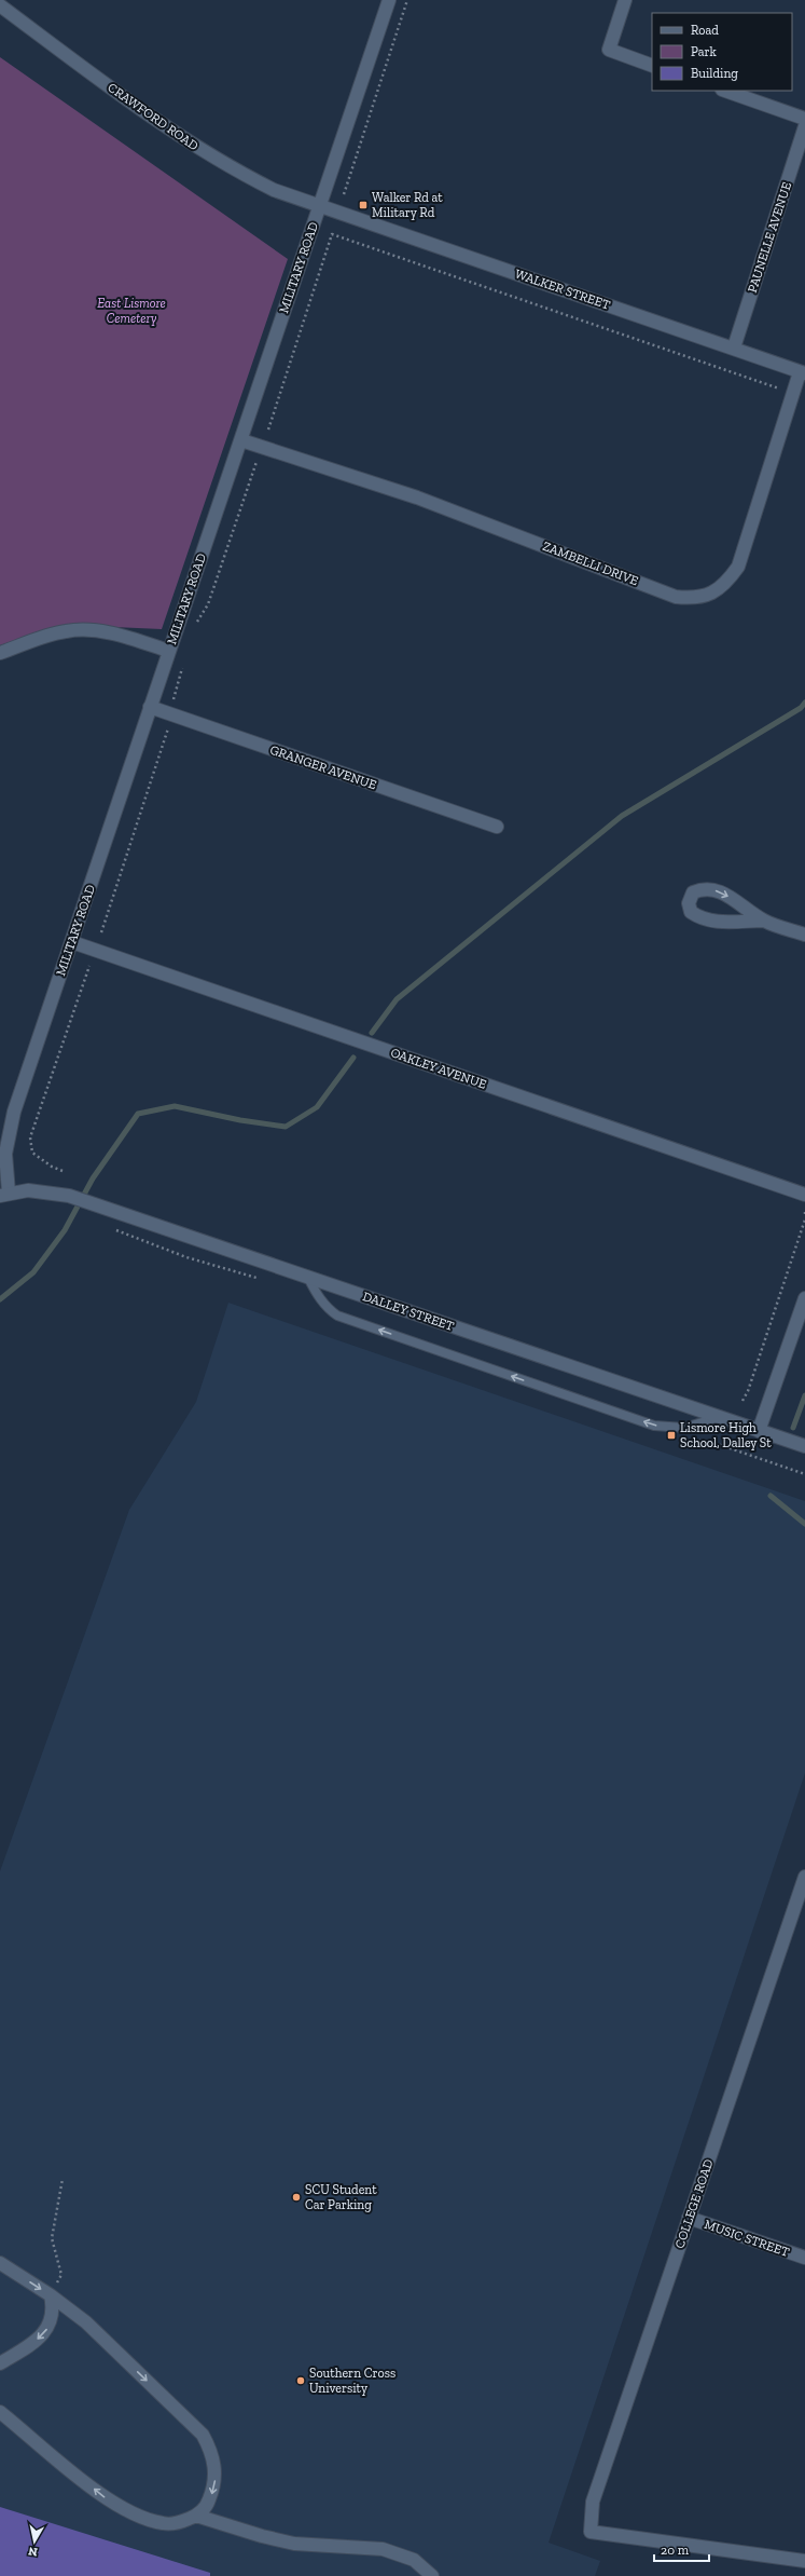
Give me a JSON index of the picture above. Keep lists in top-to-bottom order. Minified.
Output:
{"streets":{"street":["CRAWFORD ROAD","PAUNELLE AVENUE","MILITARY ROAD","WALKER STREET","ZAMBELLI DRIVE","GRANGER AVENUE","OAKLEY AVENUE","DALLEY STREET","COLLEGE ROAD","MUSIC STREET"]},"crossings":[["CRAWFORD ROAD","MILITARY ROAD"],["CRAWFORD ROAD","WALKER STREET"],["PAUNELLE AVENUE","WALKER STREET"],["MILITARY ROAD","WALKER STREET"],["MILITARY ROAD","ZAMBELLI DRIVE"],["MILITARY ROAD","GRANGER AVENUE"],["MILITARY ROAD","OAKLEY AVENUE"],["MILITARY ROAD","DALLEY STREET"],["WALKER STREET","ZAMBELLI DRIVE"],["COLLEGE ROAD","MUSIC STREET"]],"parks":["East Lismore Cemetery"],"places":{"transit":["Walker Rd at Military Rd","Lismore High School, Dalley St"],"other":["SCU Student Car Parking","Southern Cross University"]},"legend":["Road","Park","Building"],"scale_bar":"20 m","north":"bottom"}
